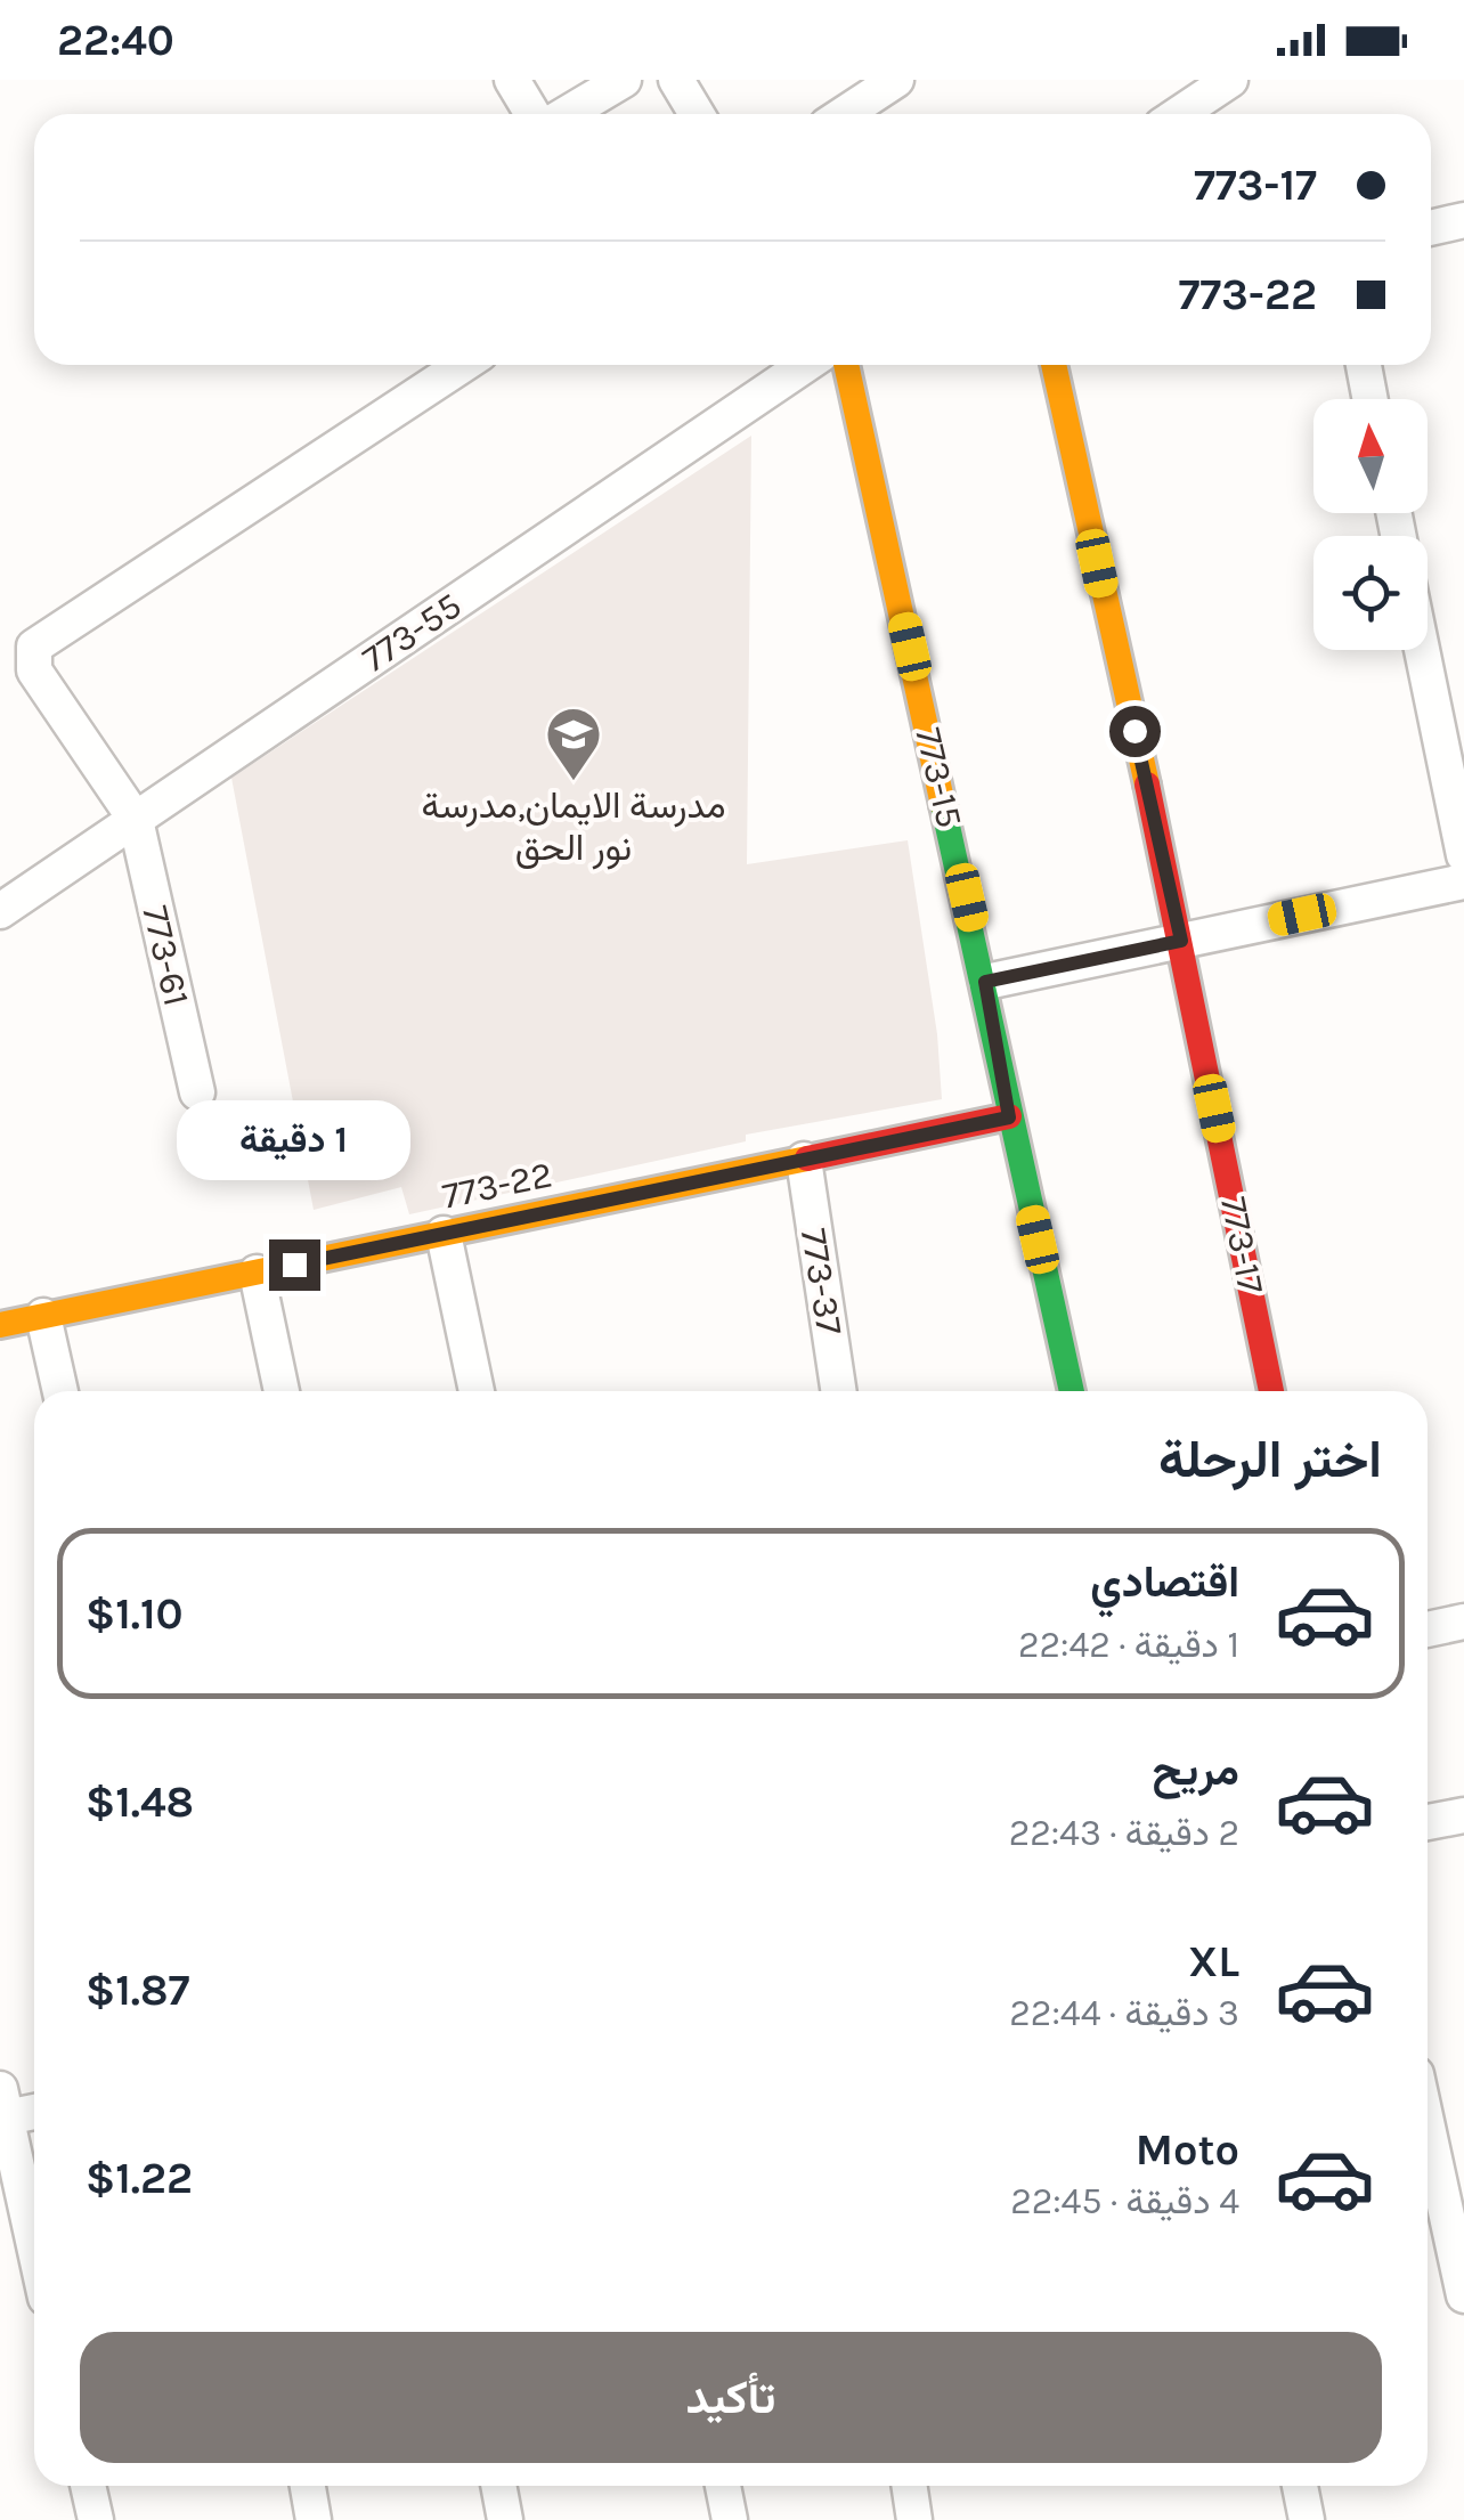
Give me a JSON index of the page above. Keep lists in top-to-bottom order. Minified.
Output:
{"streets":{"street":["773-55","773-15","773-61","773-22","773-17","773-37"]},"crossings":[["773-55","773-61"],["773-15","773-22"],["773-22","773-37"]],"places":{"school or university":["مدرسة الايمان,مدرسة نور الحق"]},"north":"top","page":{"status":"22:40","banner":["773-17","773-22"],"bubble":"1 دقيقة","heading":"اختر الرحلة","list":[{"name":"اقتصادي","note":"1 دقيقة · 22:42","value":"$1.10"},{"name":"مريح","note":"2 دقيقة · 22:43","value":"$1.48"},{"name":"XL","note":"3 دقيقة · 22:44","value":"$1.87"},{"name":"Moto","note":"4 دقيقة · 22:45","value":"$1.22"}],"buttons":"تأكيد"}}
